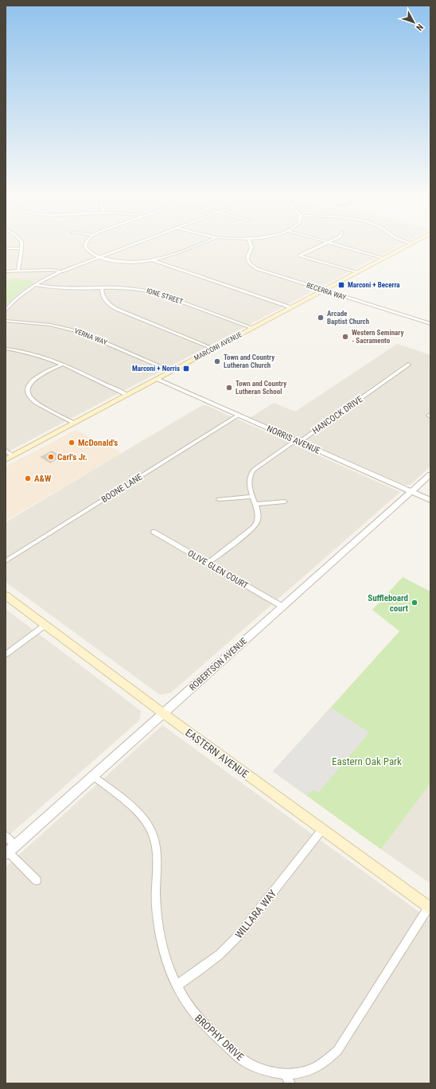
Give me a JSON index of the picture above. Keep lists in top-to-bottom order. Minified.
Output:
{"streets":{"main road":["MARCONI AVENUE","EASTERN AVENUE"],"street":["BECERRA WAY","IONE STREET","VERNA WAY","HANCOCK DRIVE","NORRIS AVENUE","BOONE LANE","OLIVE GLEN COURT","ROBERTSON AVENUE","WILLARA WAY","BROPHY DRIVE"]},"crossings":[["BECERRA WAY","MARCONI AVENUE"],["IONE STREET","MARCONI AVENUE"],["VERNA WAY","MARCONI AVENUE"],["MARCONI AVENUE","NORRIS AVENUE"],["HANCOCK DRIVE","NORRIS AVENUE"],["HANCOCK DRIVE","OLIVE GLEN COURT"],["NORRIS AVENUE","BOONE LANE"],["NORRIS AVENUE","ROBERTSON AVENUE"],["OLIVE GLEN COURT","ROBERTSON AVENUE"],["ROBERTSON AVENUE","EASTERN AVENUE"],["ROBERTSON AVENUE","BROPHY DRIVE"],["EASTERN AVENUE","WILLARA WAY"],["EASTERN AVENUE","BROPHY DRIVE"],["WILLARA WAY","BROPHY DRIVE"]],"parks":["Eastern Oak Park"],"places":{"transit":["Marconi + Becerra","Marconi + Norris"],"other":["Arcade Baptist Church","Western Seminary - Sacramento","Town and Country Lutheran Church","Town and Country Lutheran School","McDonald's","Carl's Jr.","A&W","Suffleboard court"]},"north":"bottom right"}
